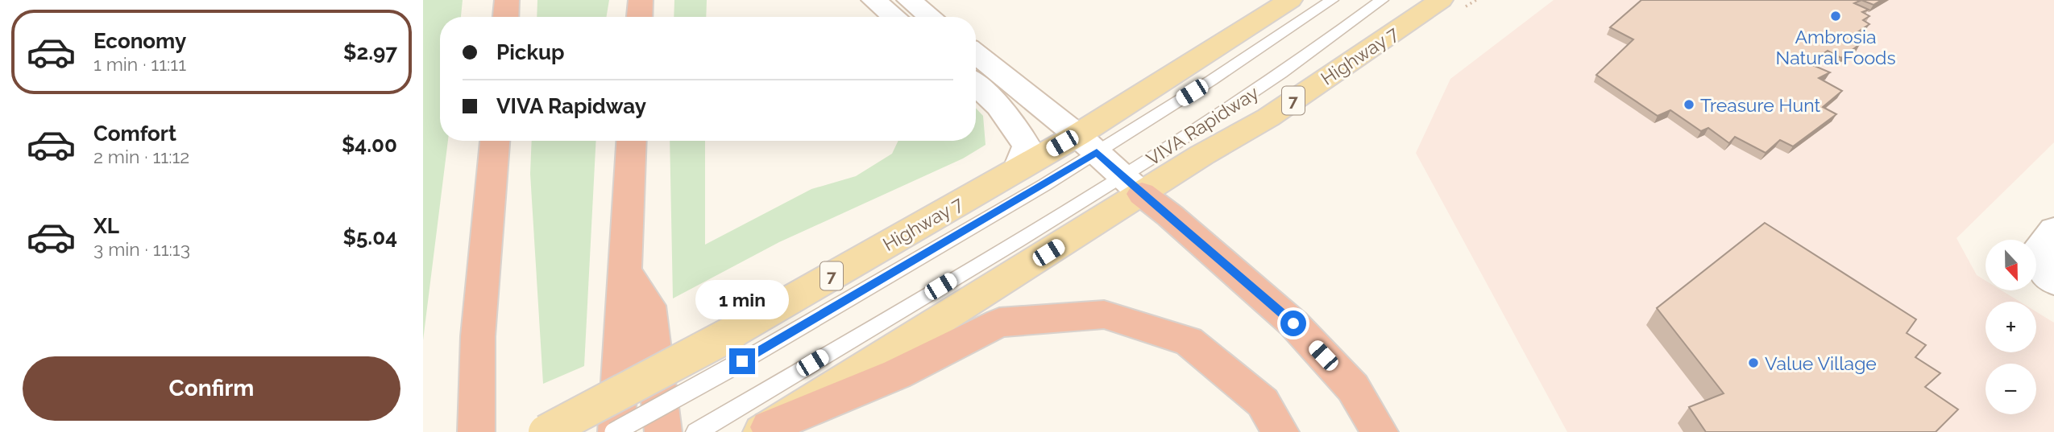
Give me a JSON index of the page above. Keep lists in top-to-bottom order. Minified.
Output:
{"streets":{"main road":["Highway 7","7"],"lane":["VIVA Rapidway"]},"crossings":[["Highway 7","VIVA Rapidway"]],"places":["Ambrosia Natural Foods","Treasure Hunt","Value Village"],"north":"bottom","page":{"list":[{"name":"Economy","note":"1 min · 11:11","value":"$2.97"},{"name":"Comfort","note":"2 min · 11:12","value":"$4.00"},{"name":"XL","note":"3 min · 11:13","value":"$5.04"}],"banner":["Pickup","VIVA Rapidway"],"map_buttons":["+","−"],"bubble":"1 min","buttons":"Confirm"}}
